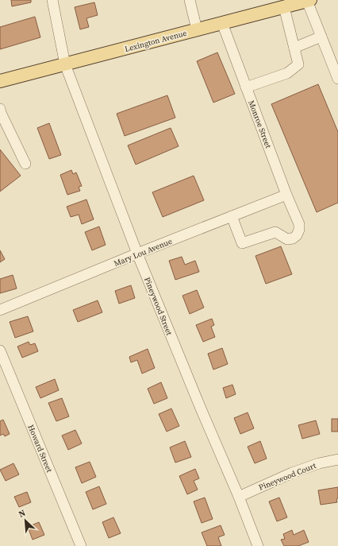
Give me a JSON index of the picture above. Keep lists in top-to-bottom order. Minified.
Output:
{"streets":{"main road":["Lexington Avenue"],"street":["Monroe Street","Mary Lou Avenue","Pineywood Street","Howard Street","Pineywood Court"]},"crossings":[["Lexington Avenue","Monroe Street"],["Lexington Avenue","Pineywood Street"],["Monroe Street","Mary Lou Avenue"],["Mary Lou Avenue","Pineywood Street"],["Pineywood Street","Pineywood Court"]],"north":"top left"}
